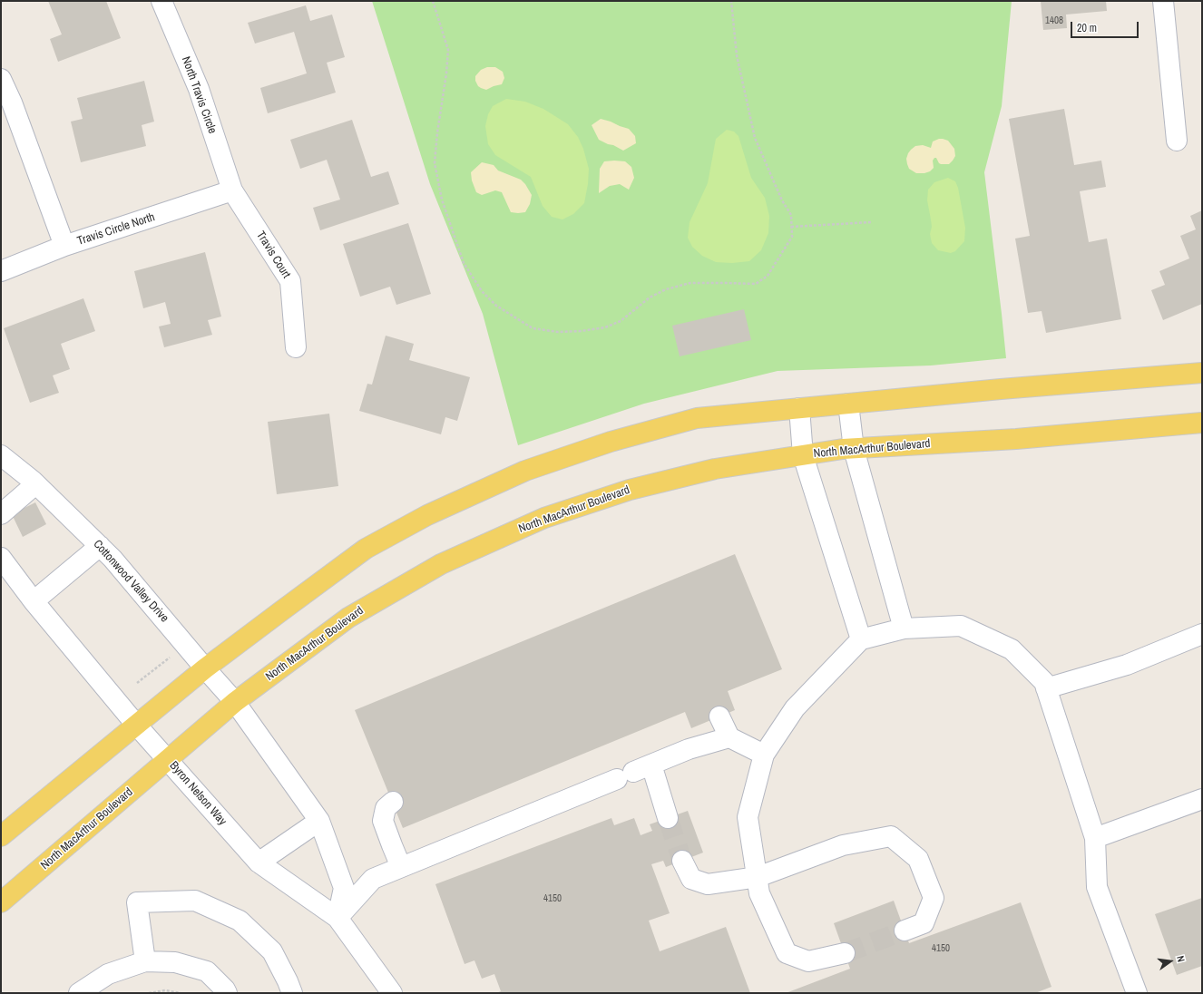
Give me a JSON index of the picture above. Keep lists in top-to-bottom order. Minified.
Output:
{"streets":{"main road":["North MacArthur Boulevard"],"street":["North Travis Circle","Travis Circle North","Travis Court","Cottonwood Valley Drive","Byron Nelson Way"]},"crossings":[["North Travis Circle","Travis Circle North"],["North Travis Circle","Travis Court"],["Travis Circle North","Travis Court"],["North MacArthur Boulevard","Cottonwood Valley Drive"],["North MacArthur Boulevard","Byron Nelson Way"]],"house_numbers":["1408","4150","4150"],"scale_bar":"20 m","north":"right"}
